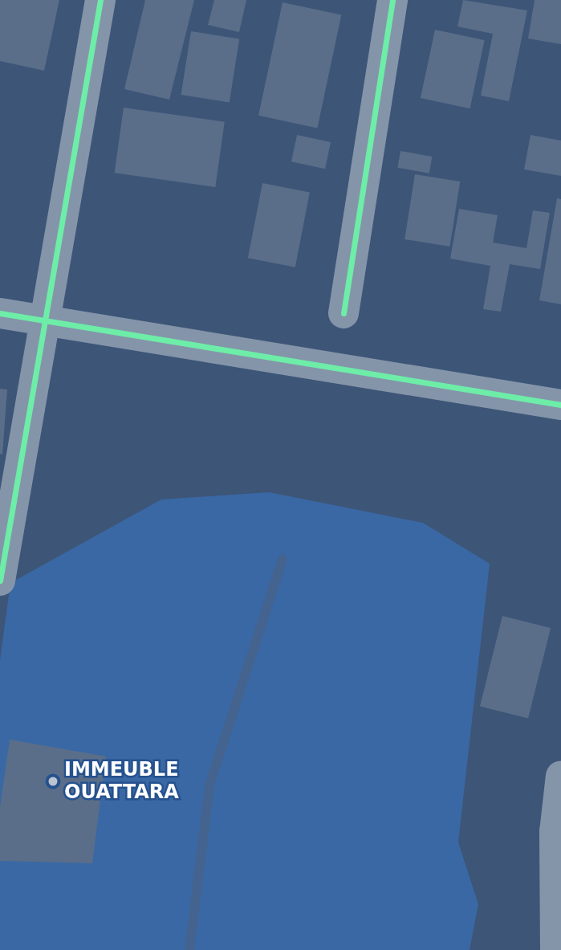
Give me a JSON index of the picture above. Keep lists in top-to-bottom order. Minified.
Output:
{"places":["IMMEUBLE OUATTARA"]}
